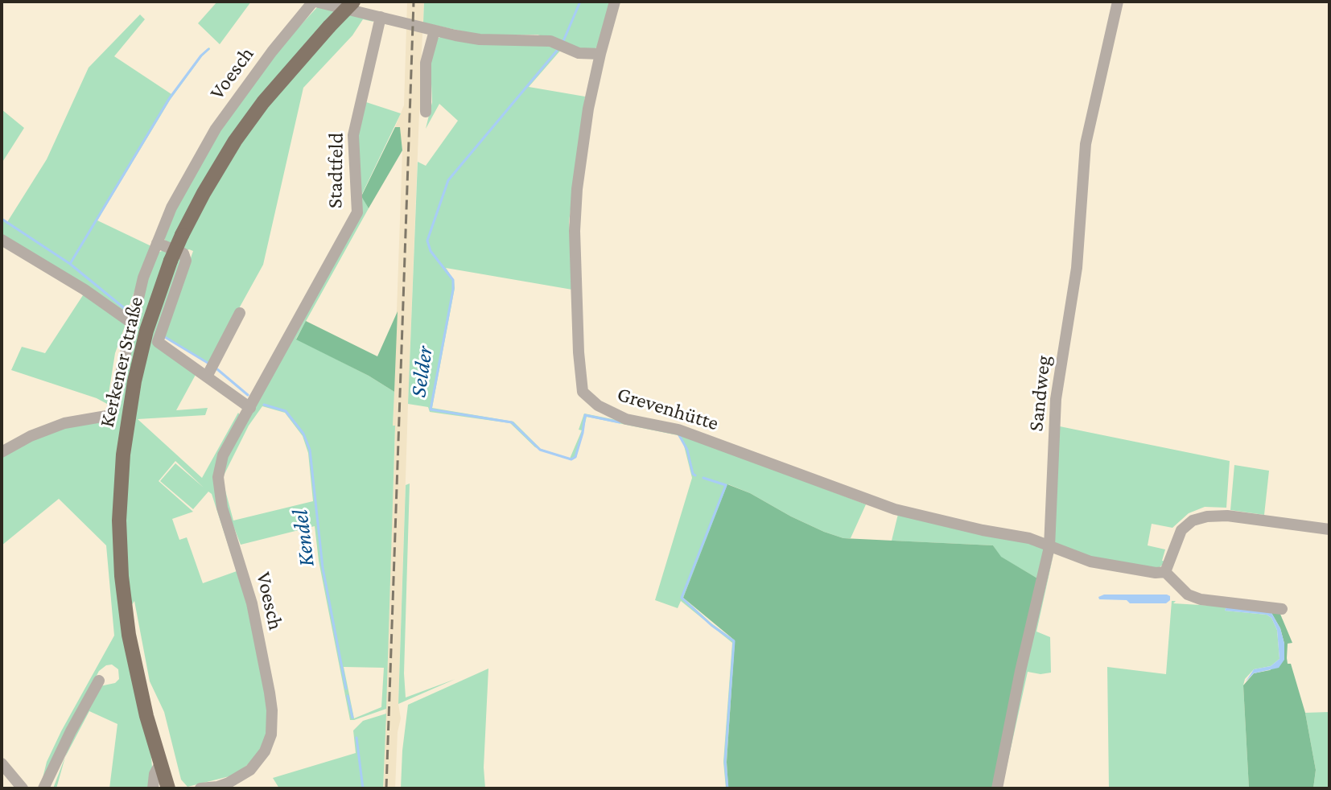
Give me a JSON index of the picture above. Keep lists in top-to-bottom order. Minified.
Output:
{"streets":{"main road":["Kerkener Straße"],"street":["Voesch","Stadtfeld","Sandweg","Grevenhütte"]},"crossings":[["Voesch","Stadtfeld"],["Sandweg","Grevenhütte"]],"water":["Selder","Kendel"]}
